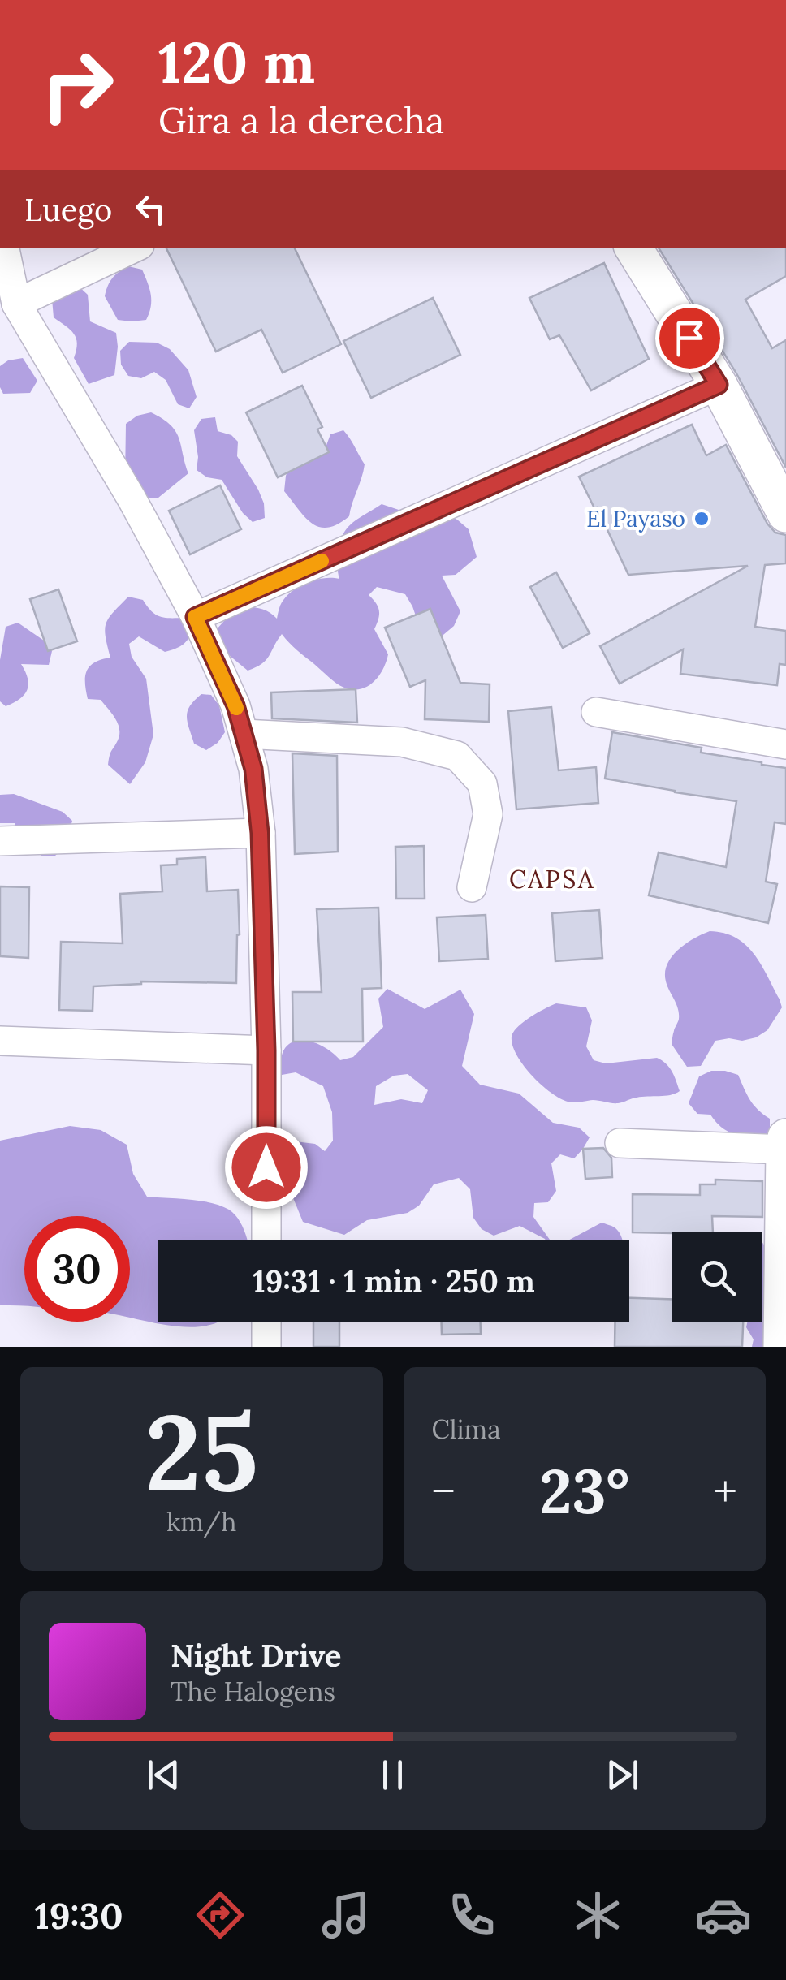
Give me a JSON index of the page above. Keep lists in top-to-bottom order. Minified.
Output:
{"districts":["CAPSA"],"places":["El Payaso"],"page":{"turn":["120 m","Gira a la derecha"],"then":"Luego","limit":"30","trip":"19:31 · 1 min · 250 m","tile":[["25","km/h"],"Clima"],"heat":["−","23°","+"],"song":["Night Drive","The Halogens"],"tabs":"19:30"}}
